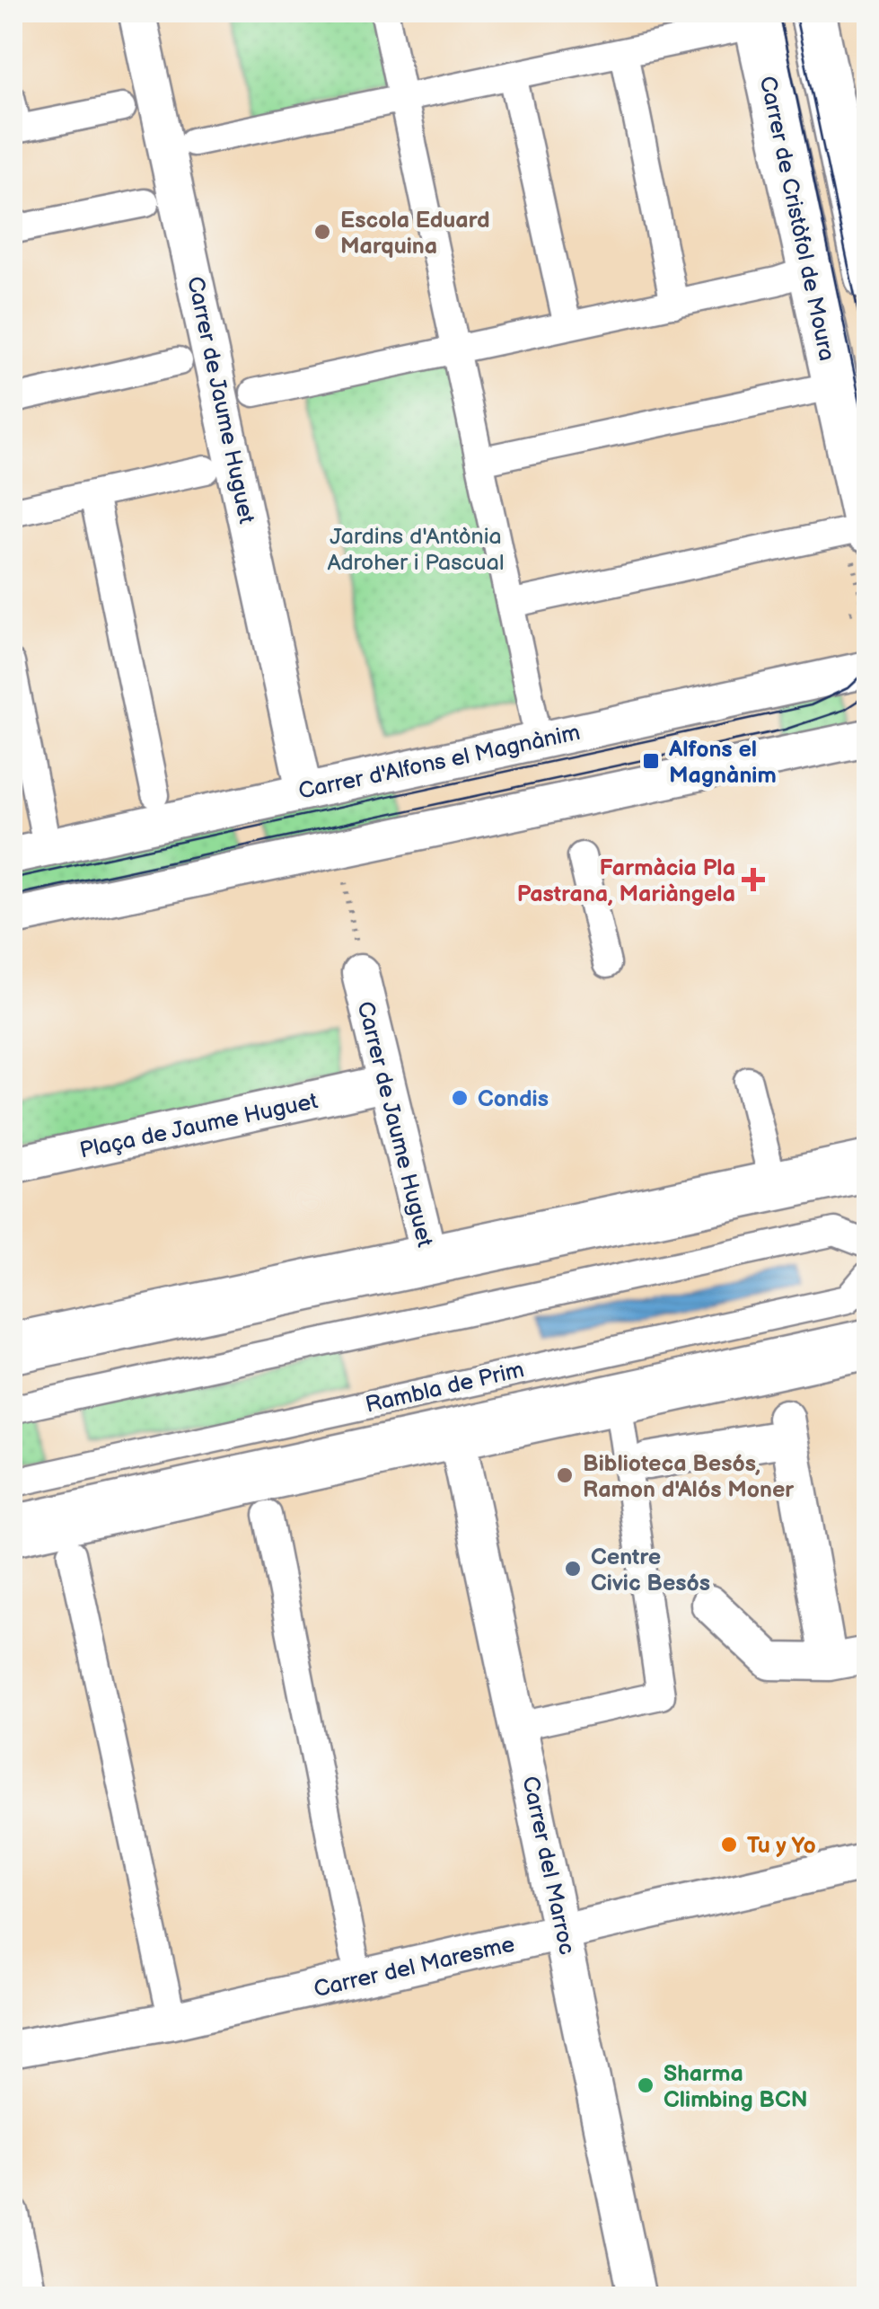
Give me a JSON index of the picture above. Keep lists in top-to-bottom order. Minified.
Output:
{"streets":{"main road":["Rambla de Prim"],"street":["Carrer de Cristòfol de Moura","Carrer de Jaume Huguet","Carrer d'Alfons el Magnànim","Plaça de Jaume Huguet","Carrer del Marroc","Carrer del Maresme"]},"crossings":[["Carrer de Jaume Huguet","Carrer d'Alfons el Magnànim"],["Carrer de Jaume Huguet","Plaça de Jaume Huguet"],["Rambla de Prim","Carrer del Marroc"],["Carrer del Marroc","Carrer del Maresme"]],"parks":["Jardins d'Antònia Adroher i Pascual"],"places":{"other":["Escola Eduard Marquina","Condis","Biblioteca Besós, Ramon d'Alós Moner","Centre Civic Besós","Tu y Yo","Sharma Climbing BCN"],"transit":["Alfons el Magnànim"],"health":["Farmàcia Pla Pastrana, Mariàngela"]}}
